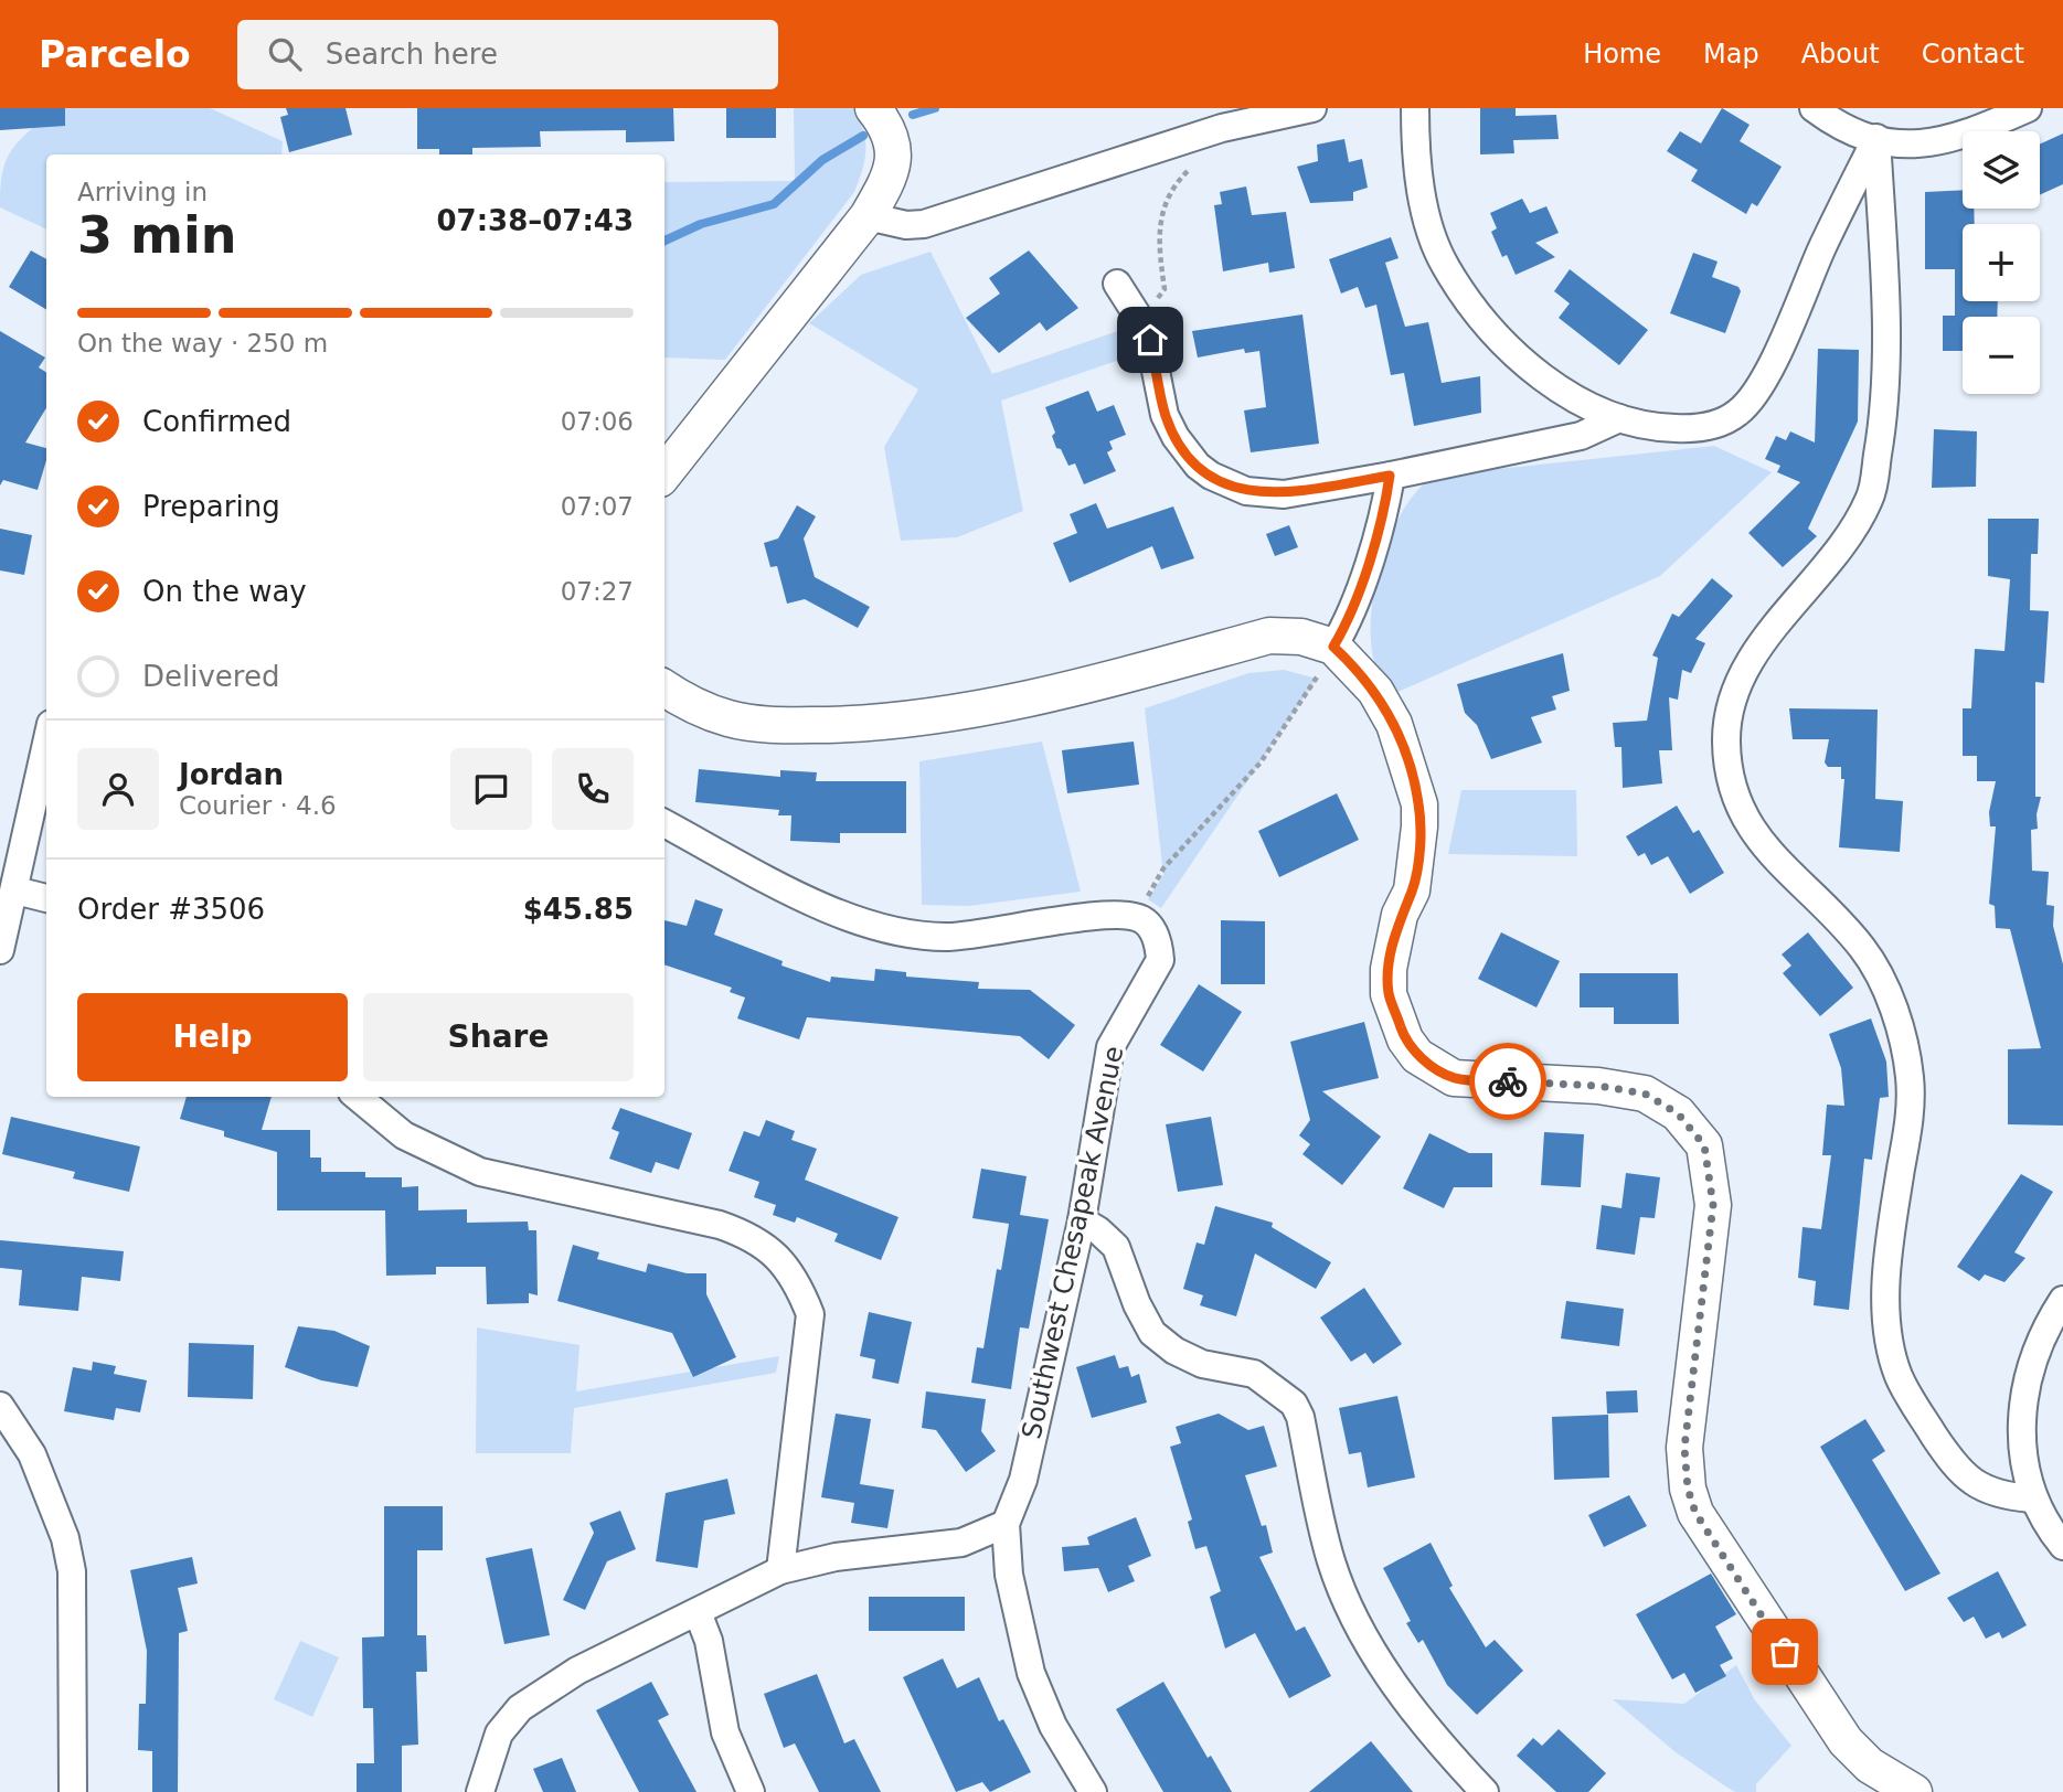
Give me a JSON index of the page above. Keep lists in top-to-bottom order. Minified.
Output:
{"streets":{"street":["Southwest Chesapeak Avenue"]},"page":{"header":"Parcelo","search":"Search here","nav":["Home","Map","About","Contact"],"map_buttons":["+","−"],"heading":["3 min","Arriving in","07:38–07:43"],"panel":["Jordan","Courier · 4.6","Order #3506","$45.85"],"bar":"On the way · 250 m","list":[["Confirmed","07:06"],["Preparing","07:07"],["On the way","07:27"],"Delivered"],"buttons":["Help","Share"]}}
